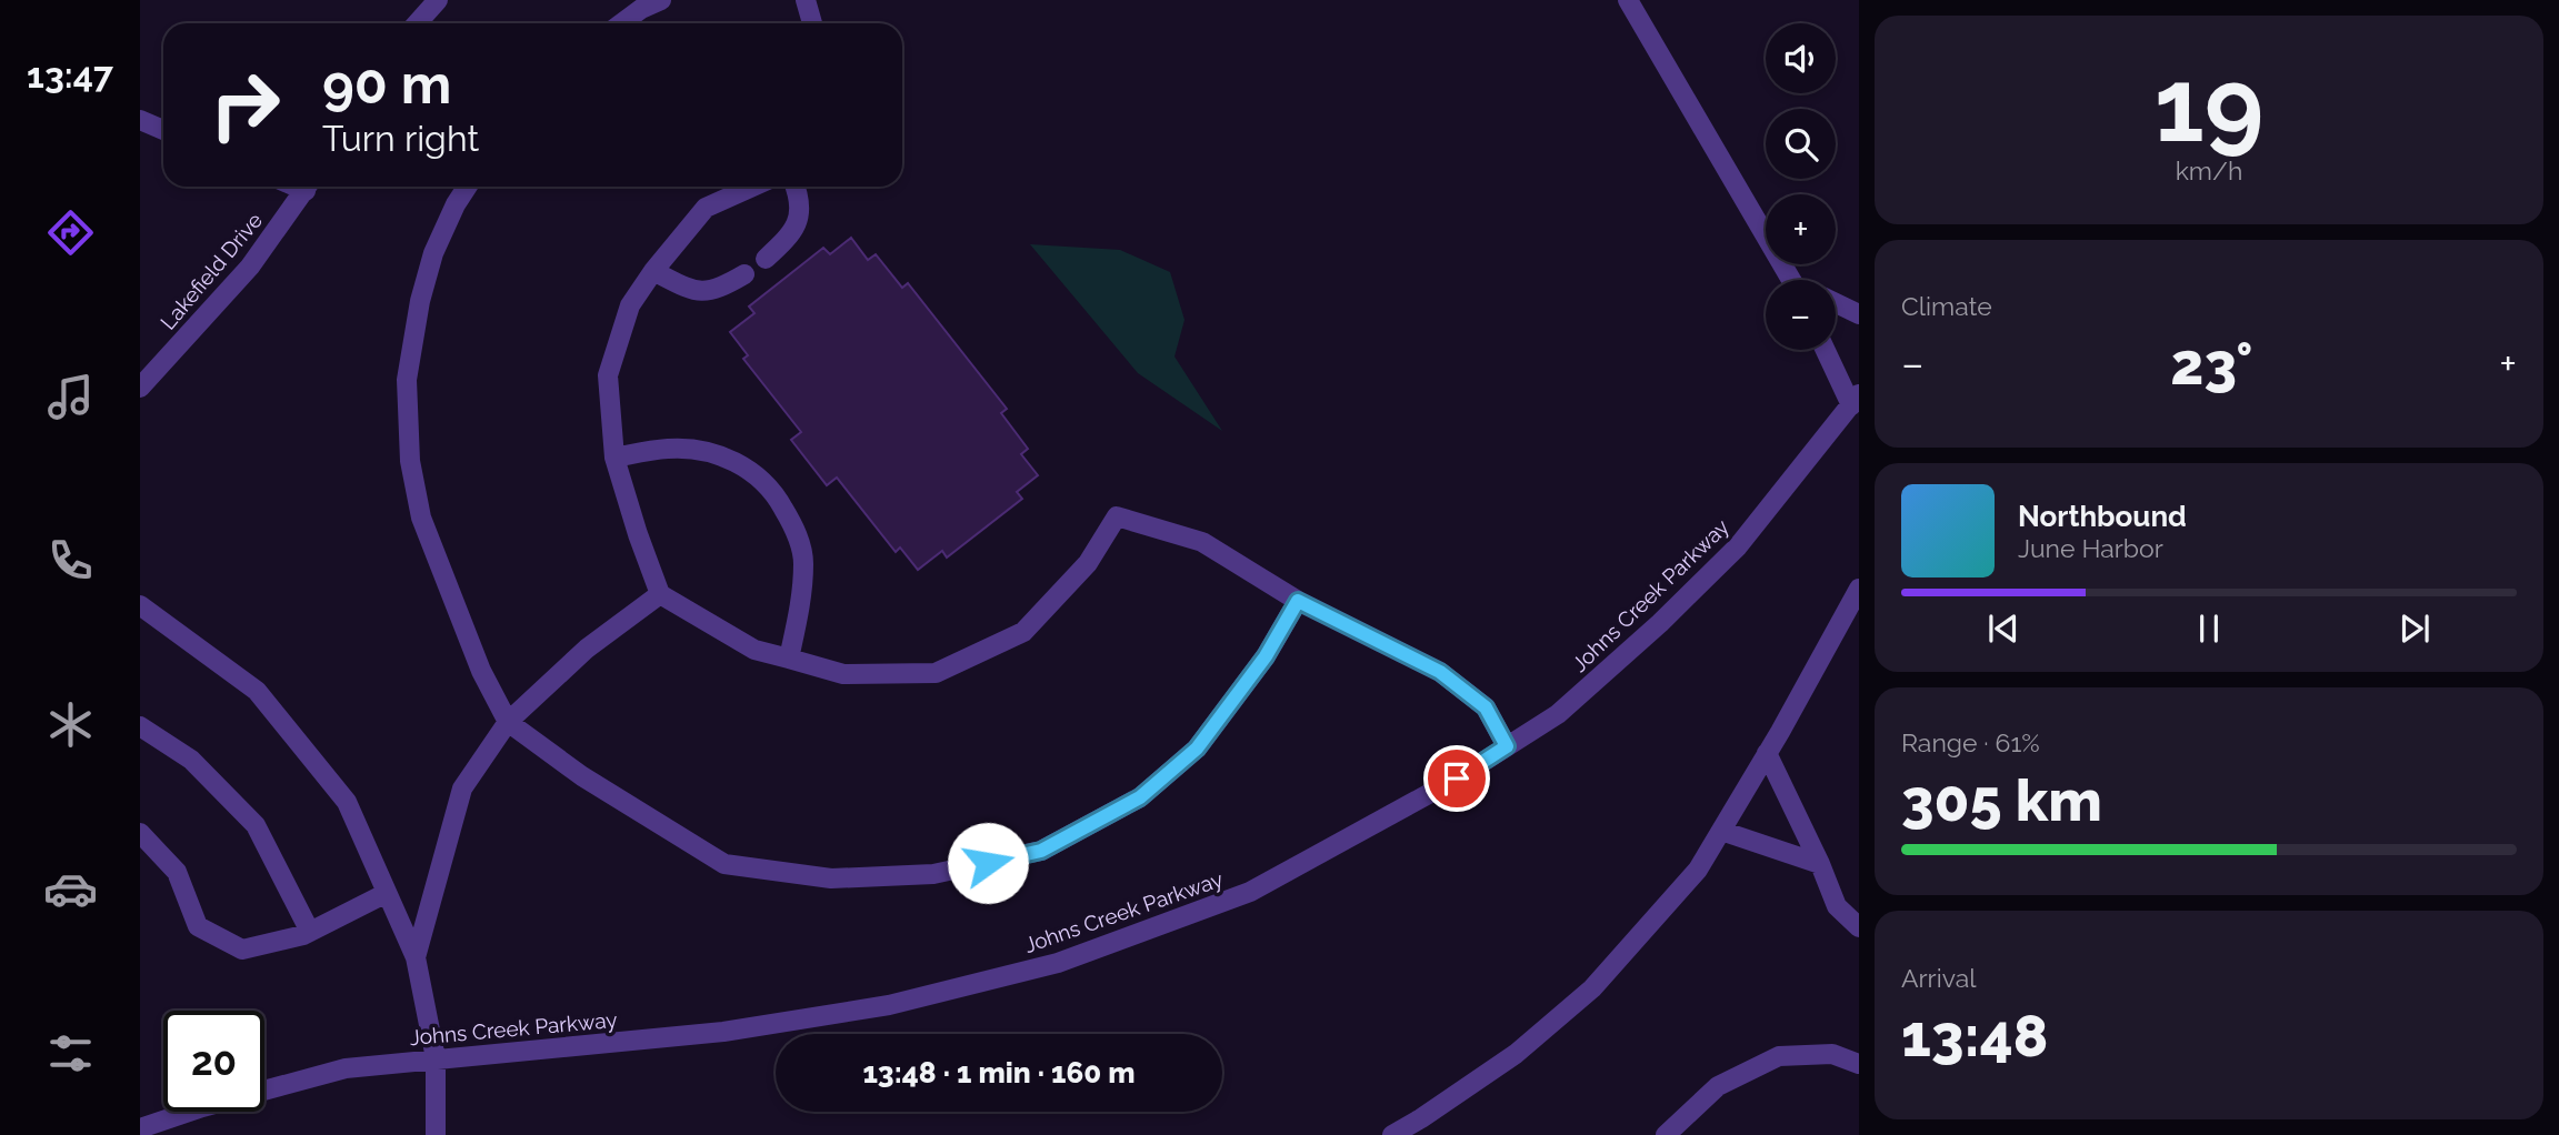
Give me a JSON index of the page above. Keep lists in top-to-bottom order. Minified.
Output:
{"streets":{"street":["Lakefield Drive","Johns Creek Parkway"]},"page":{"tabs":"13:47","tile":[["19","km/h"],"Climate",["Range · 61%","305 km"],["Arrival","13:48"]],"map_buttons":["+","−"],"turn":["90 m","Turn right"],"heat":["−","23°","+"],"song":["Northbound","June Harbor"],"limit":"20","trip":"13:48 · 1 min · 160 m"}}
